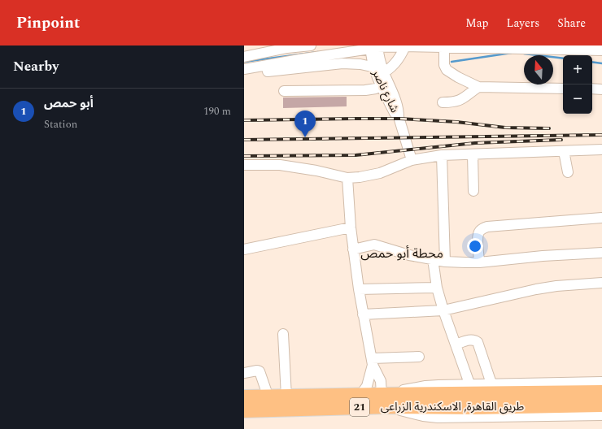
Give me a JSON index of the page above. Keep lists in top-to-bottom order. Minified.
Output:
{"streets":{"highway":["طريق القاهرة, الاسكندرية الزراعى","21"],"street":["شارع ناصر"]},"districts":["محطة أبو حمص"],"north":"top","page":{"header":"Pinpoint","nav":["Map","Layers","Share"],"heading":"Nearby","map_buttons":["+","−"],"list":[{"mark":"1","name":"أبو حمص","note":"Station","value":"190 m"}],"pins":"1"}}
